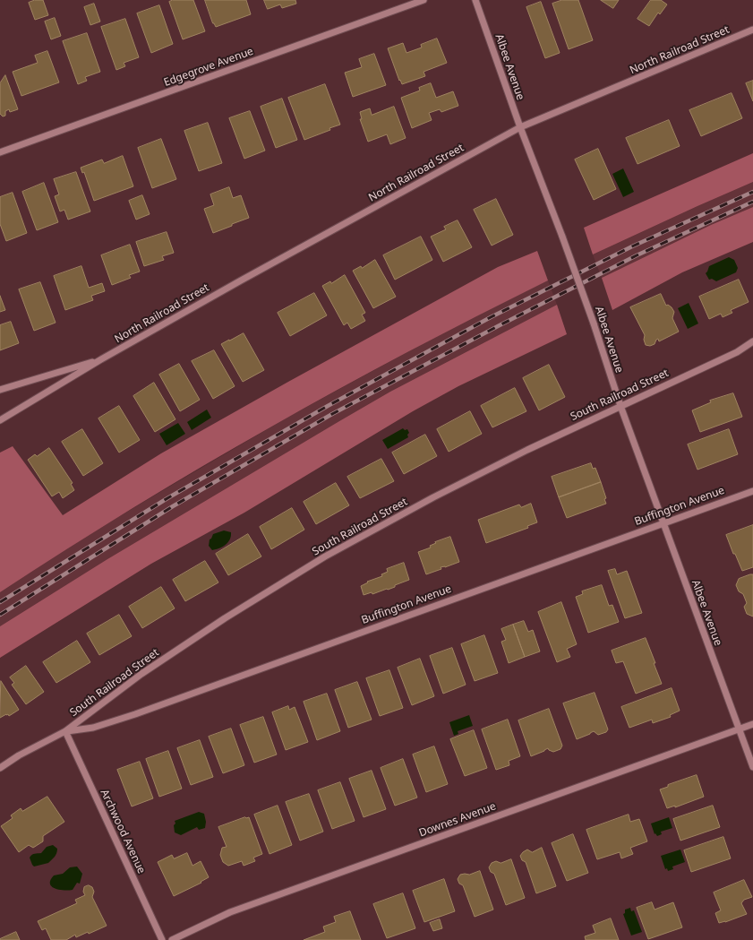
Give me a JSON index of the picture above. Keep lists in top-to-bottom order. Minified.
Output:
{"streets":{"street":["North Railroad Street","Edgegrove Avenue","Albee Avenue","South Railroad Street","Buffington Avenue","Downes Avenue","Archwood Avenue"]},"crossings":[["North Railroad Street","Albee Avenue"],["Albee Avenue","South Railroad Street"],["Albee Avenue","Buffington Avenue"],["Albee Avenue","Downes Avenue"],["South Railroad Street","Buffington Avenue"],["South Railroad Street","Archwood Avenue"],["Buffington Avenue","Archwood Avenue"]]}
